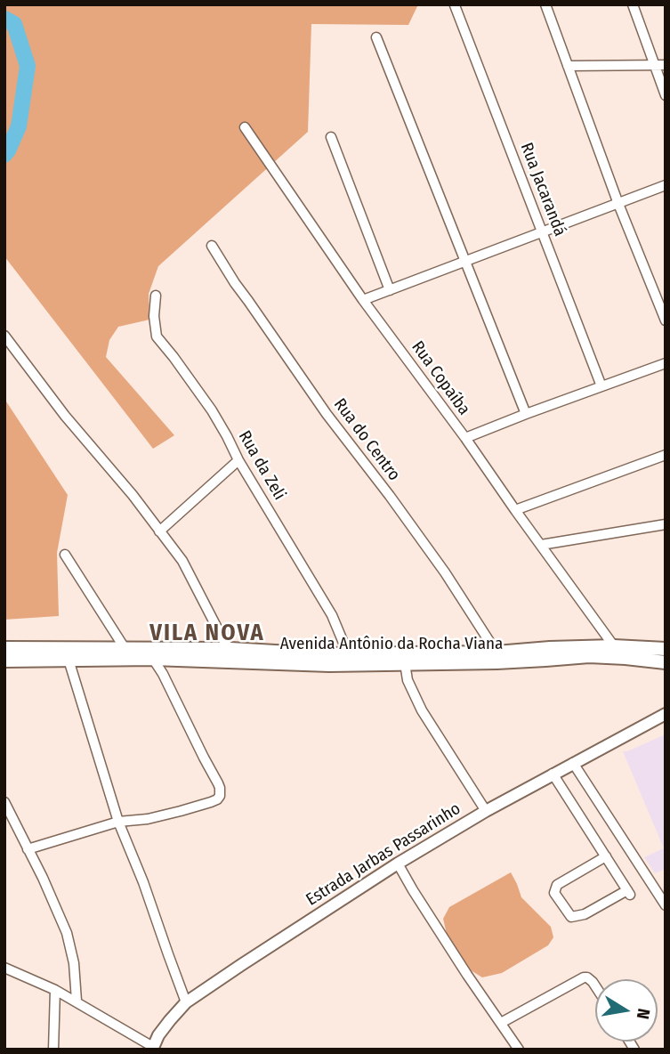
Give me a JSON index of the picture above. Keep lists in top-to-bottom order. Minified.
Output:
{"streets":{"main road":["Avenida Antônio da Rocha Viana"],"street":["Rua Jacarandá","Rua Copaíba","Rua do Centro","Rua da Zeli","Estrada Jarbas Passarinho"]},"crossings":[["Rua Copaíba","Avenida Antônio da Rocha Viana"],["Rua do Centro","Avenida Antônio da Rocha Viana"],["Rua da Zeli","Avenida Antônio da Rocha Viana"]],"districts":["VILA NOVA"],"north":"right"}
